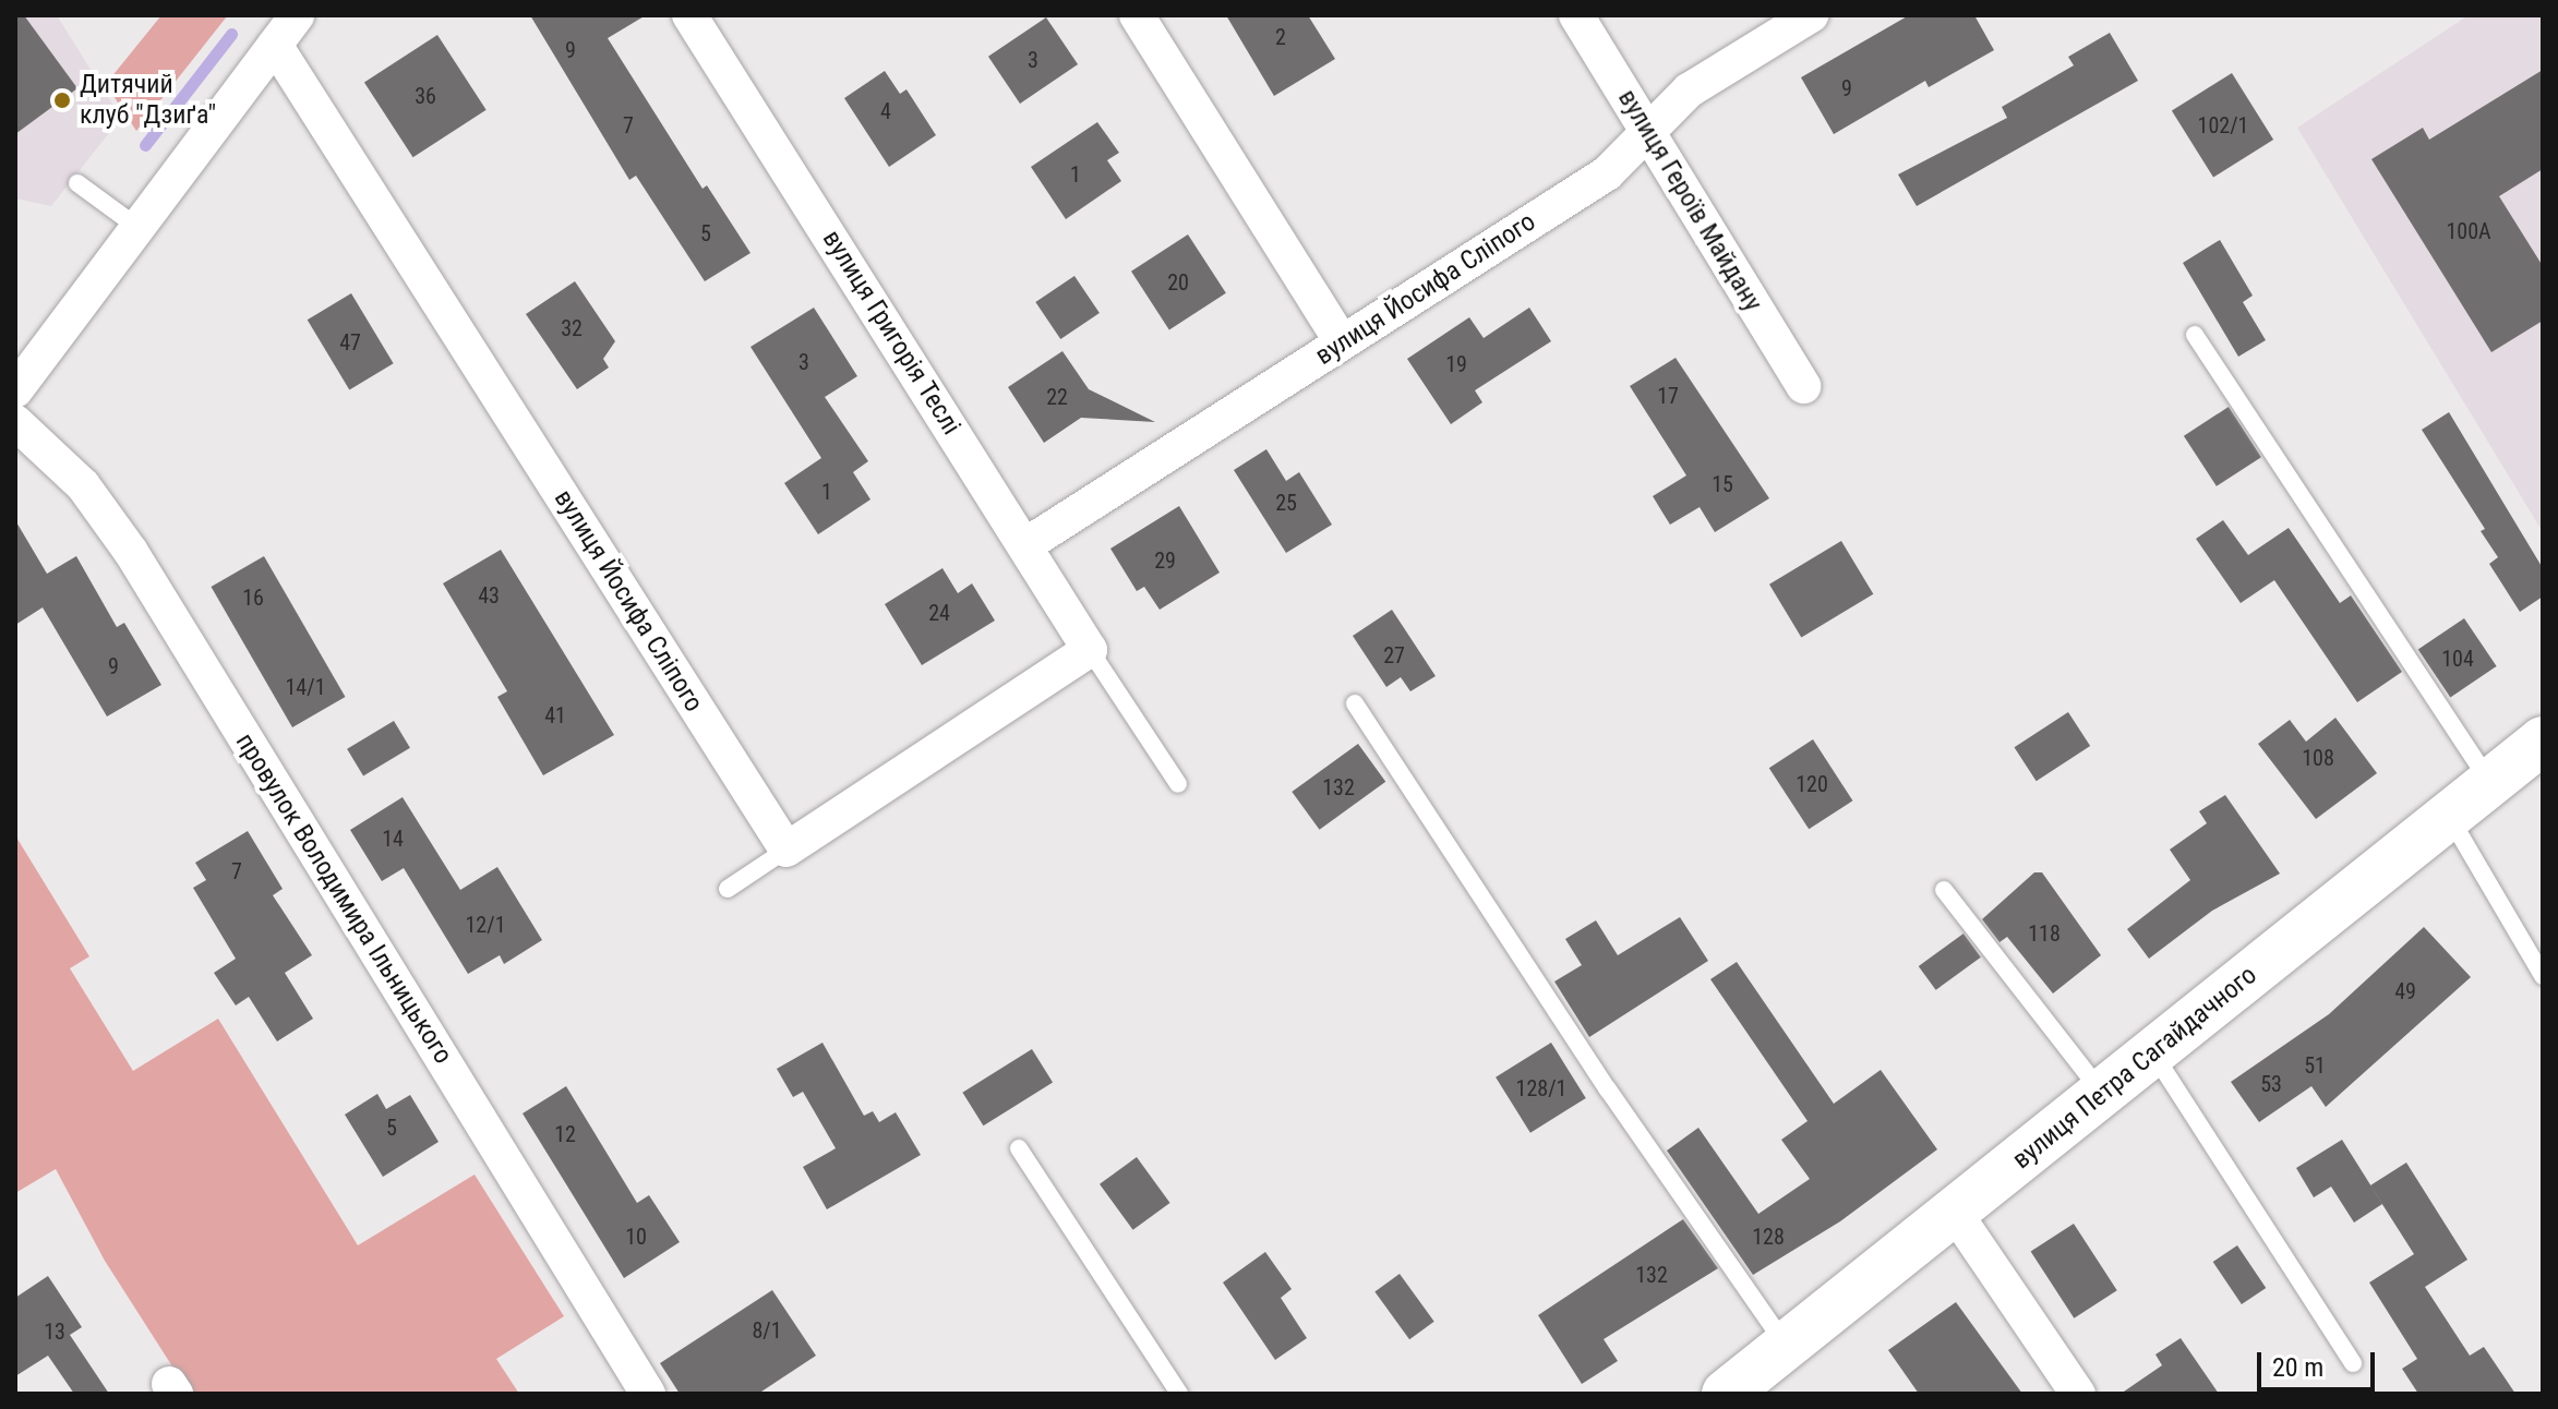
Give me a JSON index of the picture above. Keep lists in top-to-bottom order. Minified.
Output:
{"streets":{"main road":["вулиця Петра Сагайдачного"],"street":["вулиця Героїв Майдану","вулиця Йосифа Сліпого","вулиця Григорія Теслі","провулок Володимира Ільницького"]},"crossings":[["вулиця Героїв Майдану","вулиця Йосифа Сліпого"],["вулиця Йосифа Сліпого","вулиця Григорія Теслі"]],"places":["Дитячий клуб \"Дзиґа\""],"house_numbers":["2","9","3","9","36","4","7","102/1","1","100А","5","20","32","47","3","19","17","22","15","1","25","29","43","16","24","27","104","9","14/1","41","108","120","132","14","7","12/1","118","49","51","53","128/1","5","12","10","128","132","8/1","13"],"scale_bar":"20 m"}
